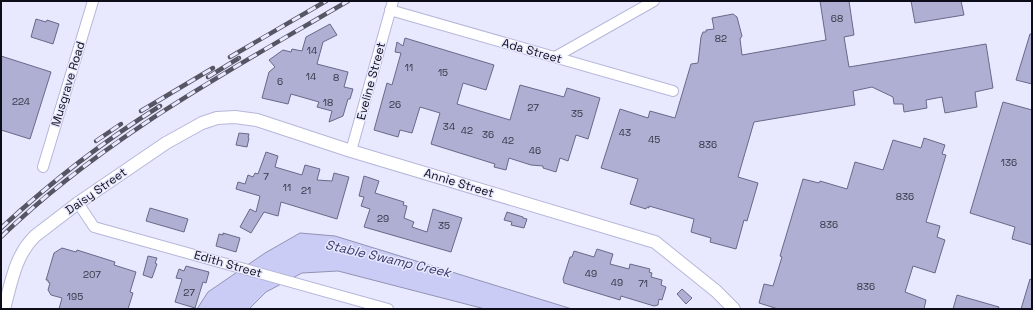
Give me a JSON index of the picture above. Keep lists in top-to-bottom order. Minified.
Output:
{"streets":{"street":["Ada Street","Eveline Street","Musgrave Road","Annie Street","Daisy Street","Edith Street"]},"crossings":[["Ada Street","Eveline Street"],["Eveline Street","Annie Street"],["Annie Street","Daisy Street"],["Daisy Street","Edith Street"]],"water":["Stable Swamp Creek"],"house_numbers":["68","82","14","11","15","14","8","6","224","18","26","27","35","34","42","43","36","45","42","836","46","136","7","11","21","836","29","836","35","49","207","49","71","836","27","195"]}
